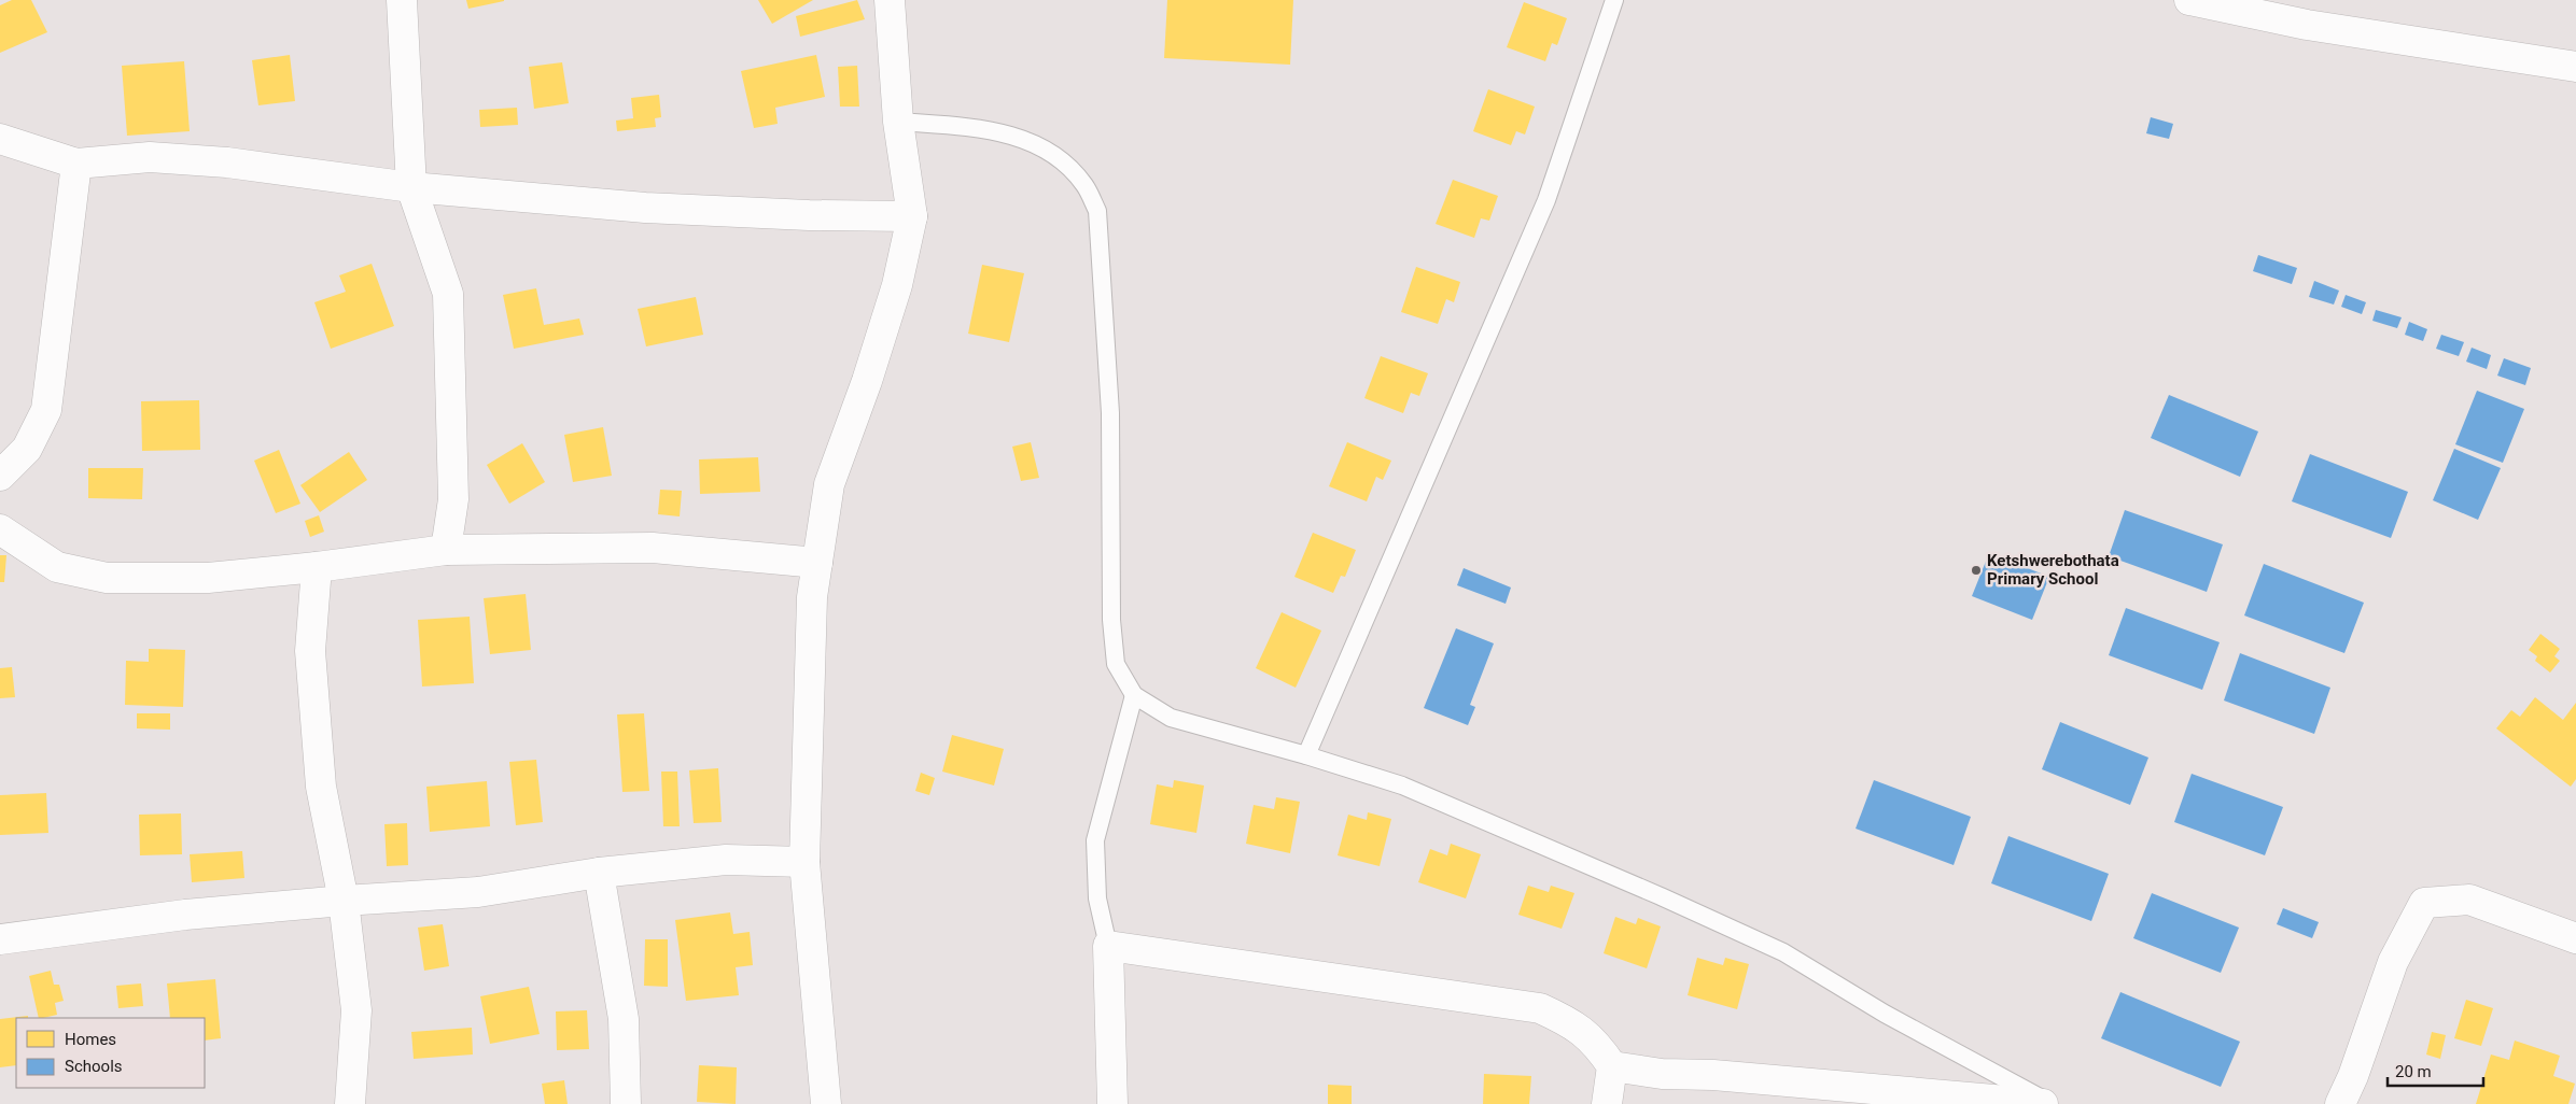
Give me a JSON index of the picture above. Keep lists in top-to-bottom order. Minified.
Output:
{"places":["Ketshwerebothata Primary School"],"legend":["Homes","Schools"],"scale_bar":"20 m"}
